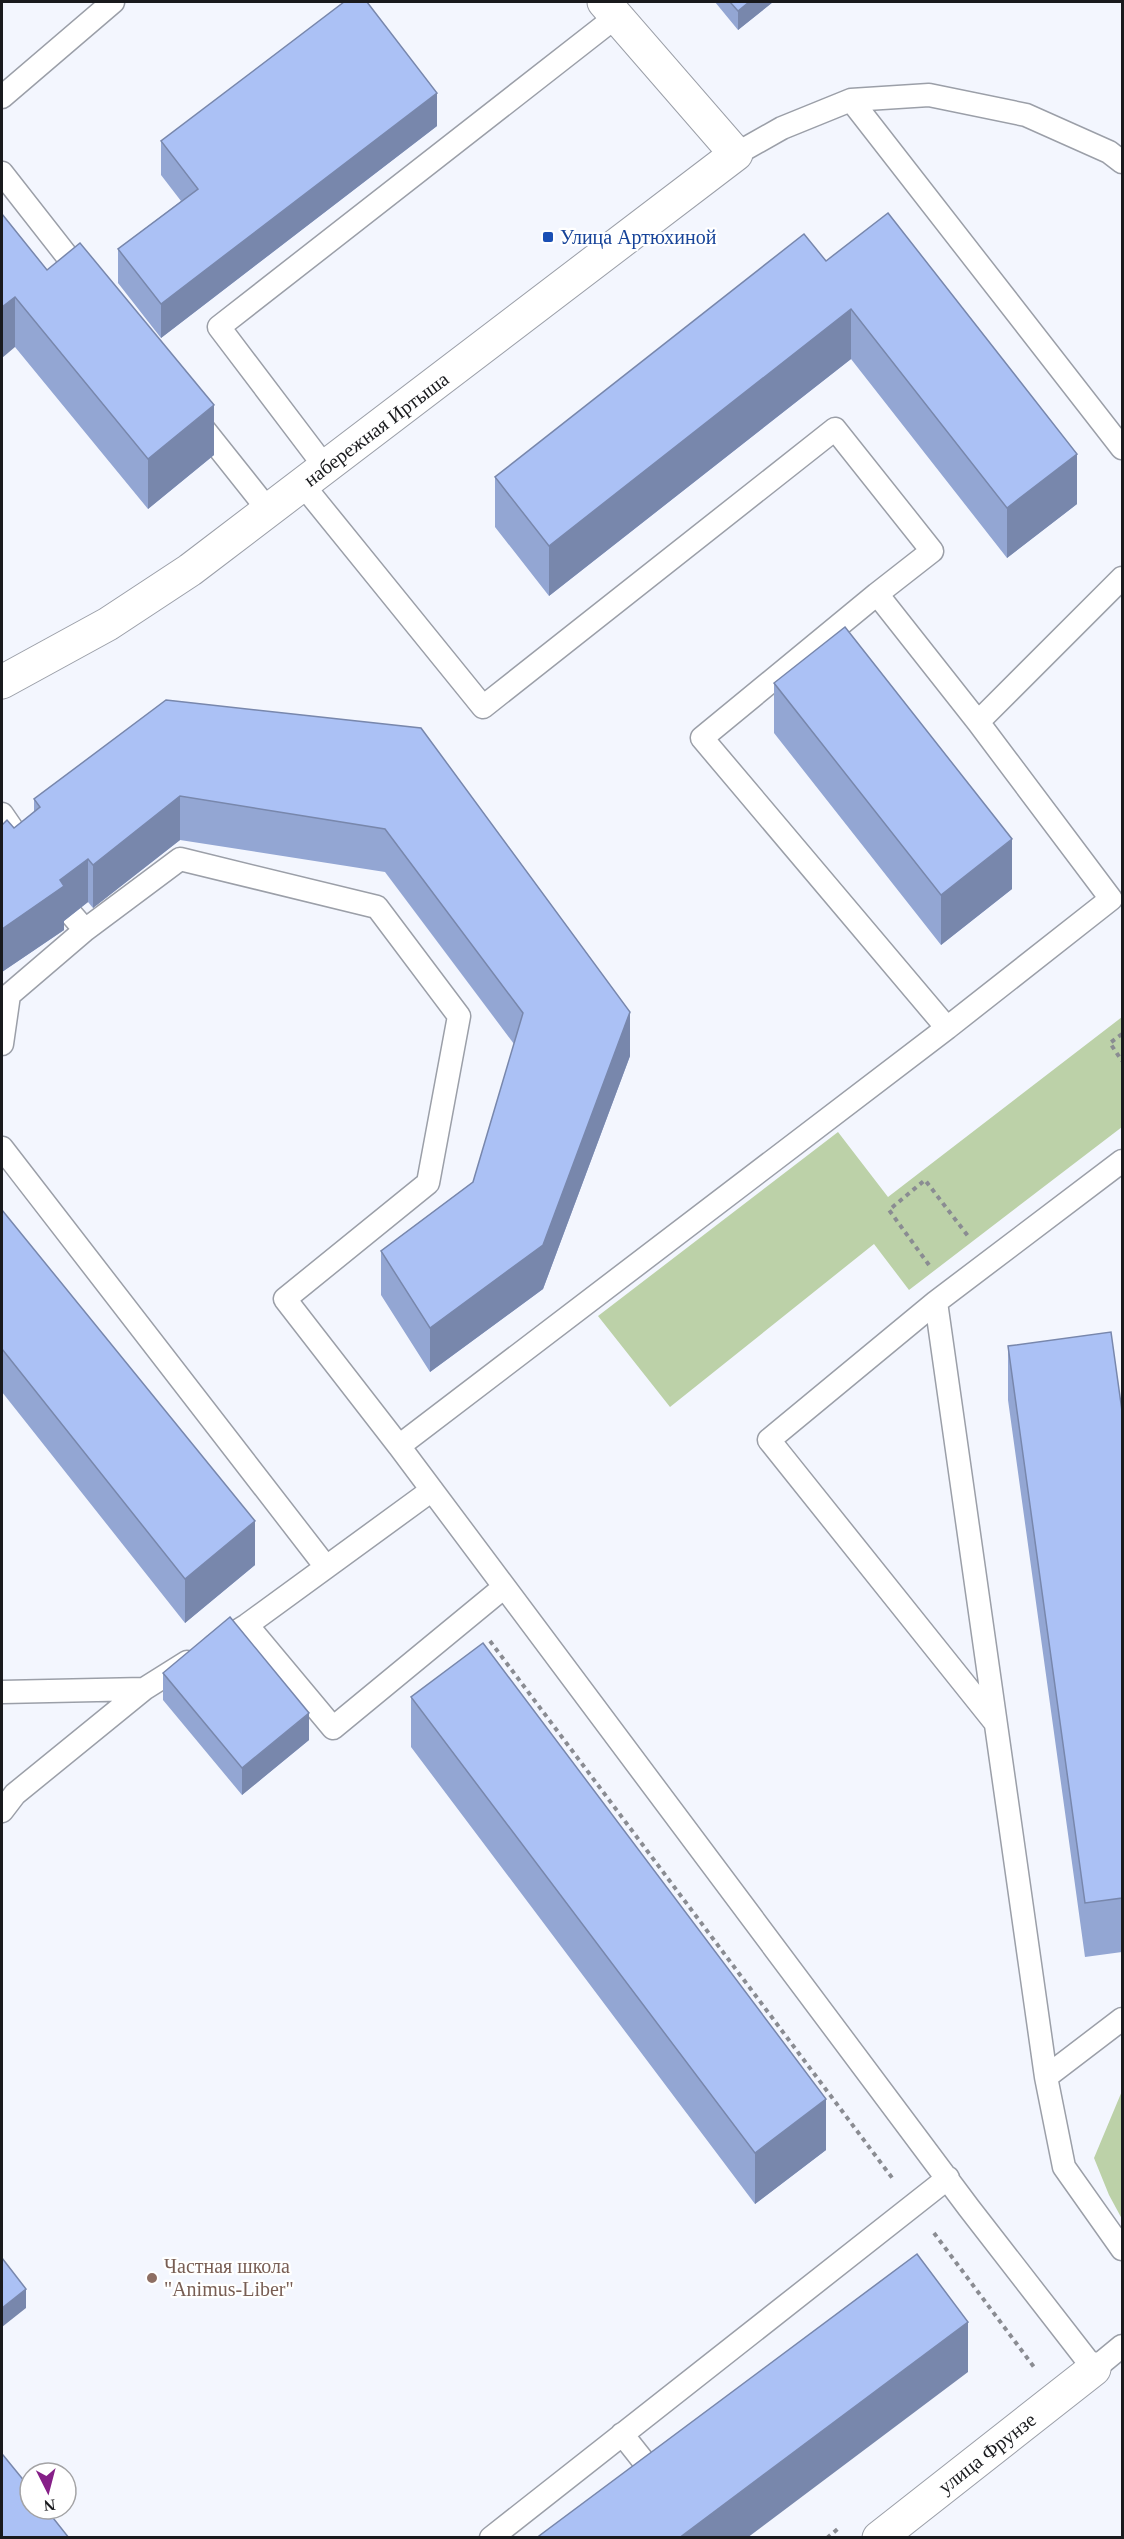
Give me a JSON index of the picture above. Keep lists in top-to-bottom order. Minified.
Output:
{"streets":{"street":["набережная Иртыша","улица Фрунзе"]},"places":{"transit":["Улица Артюхиной"],"other":["Частная школа \"Animus-Liber\""]},"north":"bottom"}
